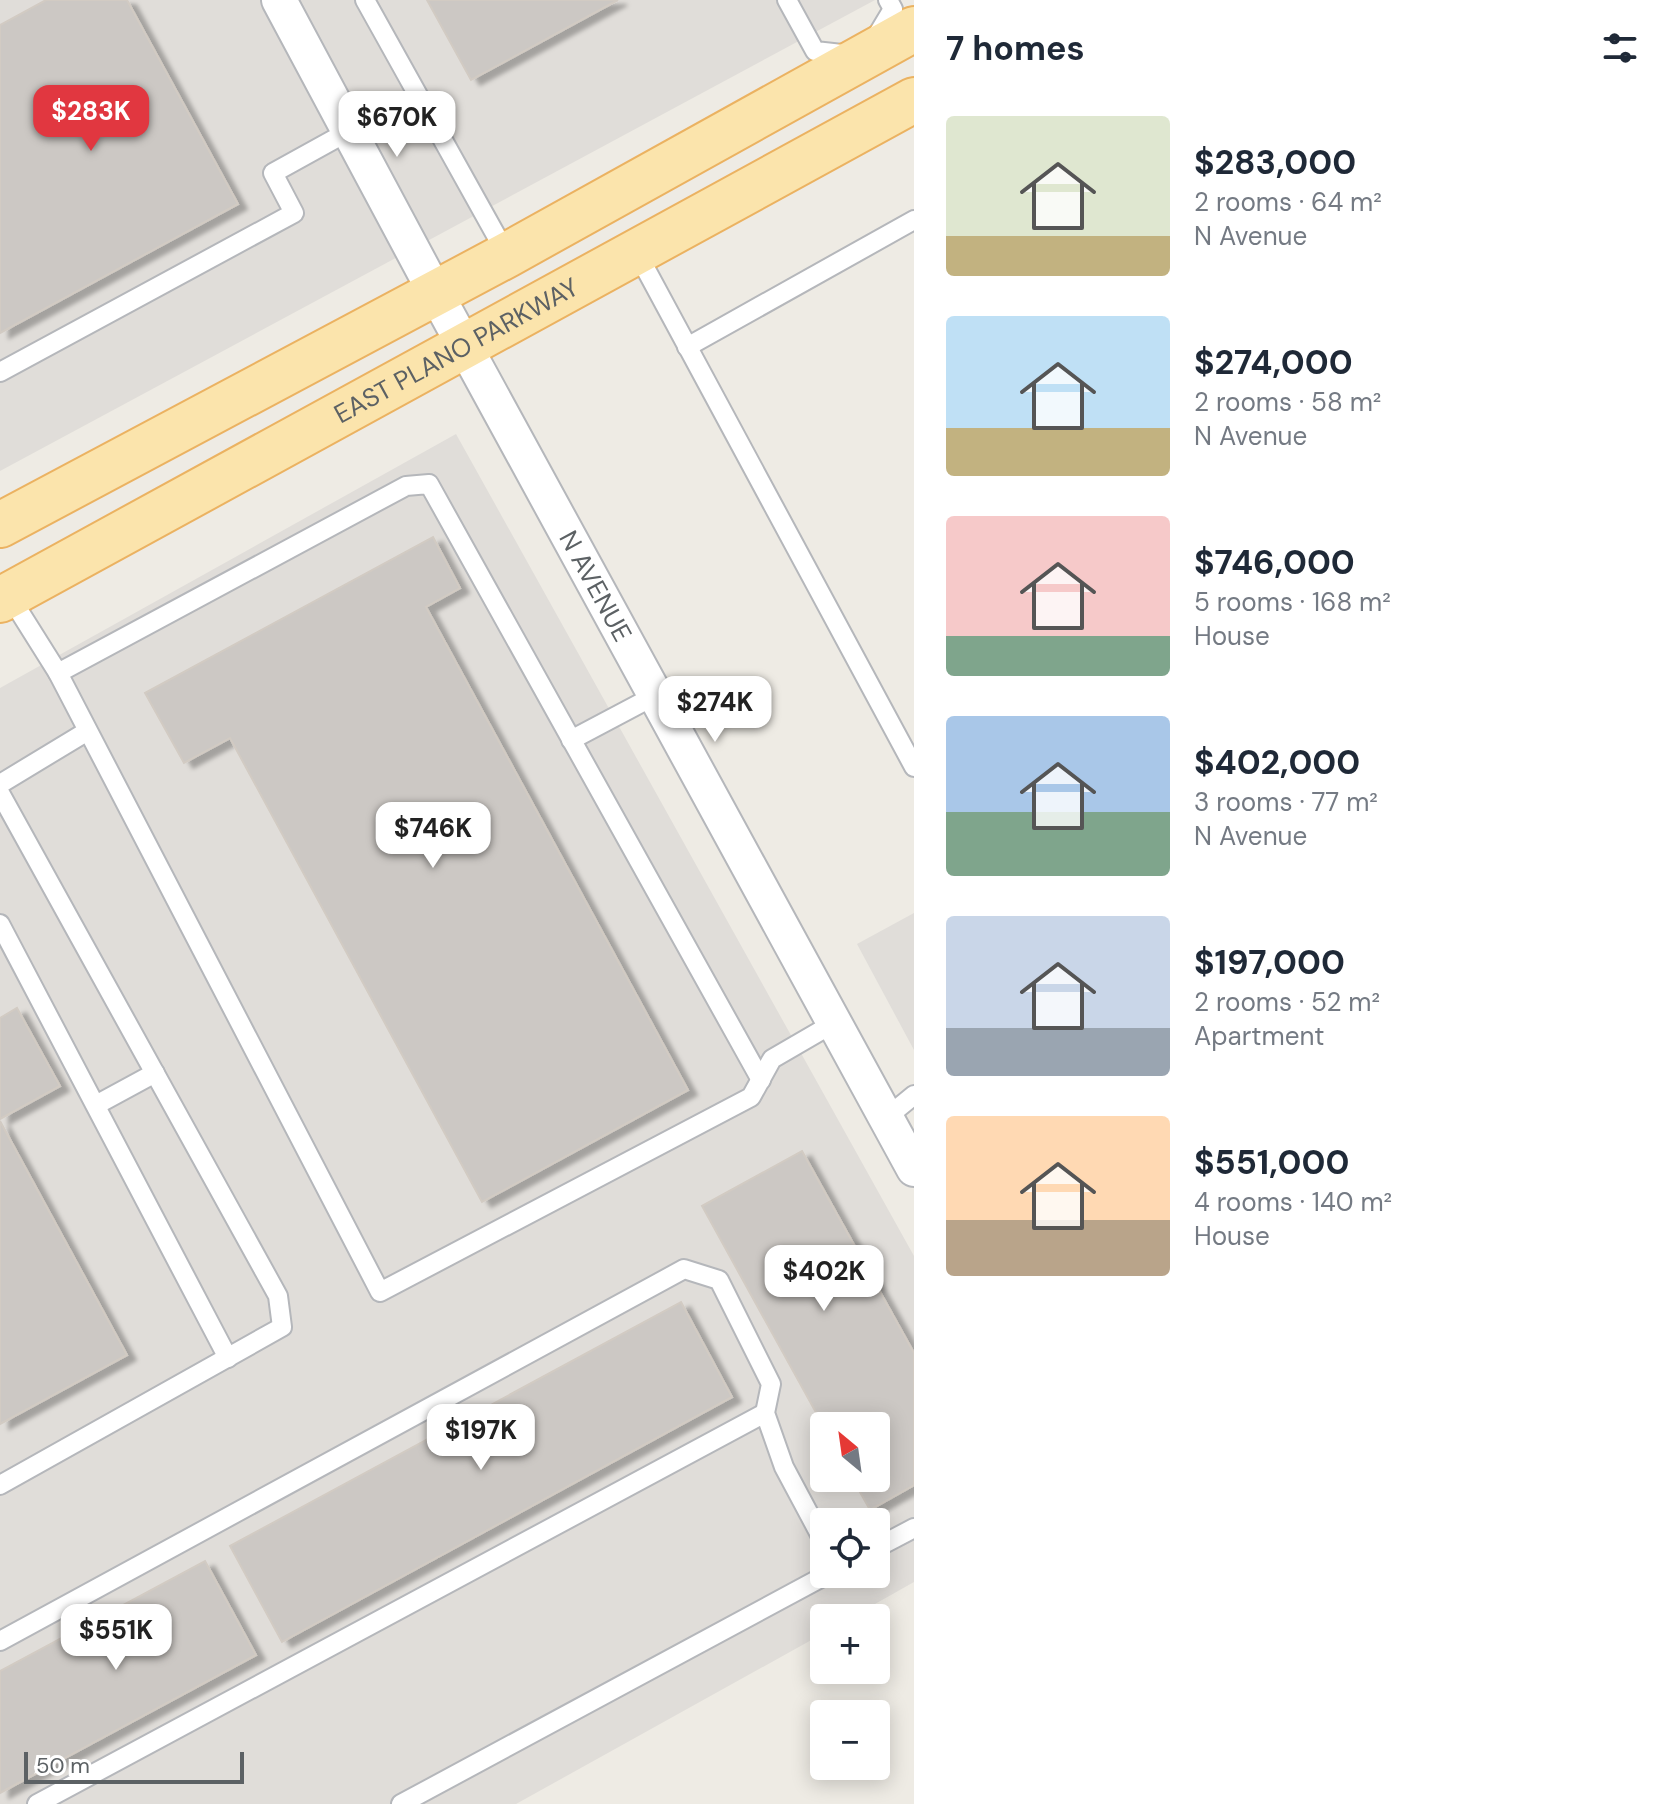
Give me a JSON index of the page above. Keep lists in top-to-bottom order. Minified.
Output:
{"streets":{"main road":["EAST PLANO PARKWAY"],"street":["N AVENUE"]},"crossings":[["EAST PLANO PARKWAY","N AVENUE"]],"scale_bar":"50 m","north":"top left","page":{"heading":"7 homes","price":["$283K","$670K","$274K","$746K","$402K","$197K","$551K"],"list":[{"name":"$283,000","note":"2 rooms · 64 m² · N Avenue"},{"name":"$274,000","note":"2 rooms · 58 m² · N Avenue"},{"name":"$746,000","note":"5 rooms · 168 m² · House"},{"name":"$402,000","note":"3 rooms · 77 m² · N Avenue"},{"name":"$197,000","note":"2 rooms · 52 m² · Apartment"},{"name":"$551,000","note":"4 rooms · 140 m² · House"}],"map_buttons":["+","−"],"scale":"50 m"}}
